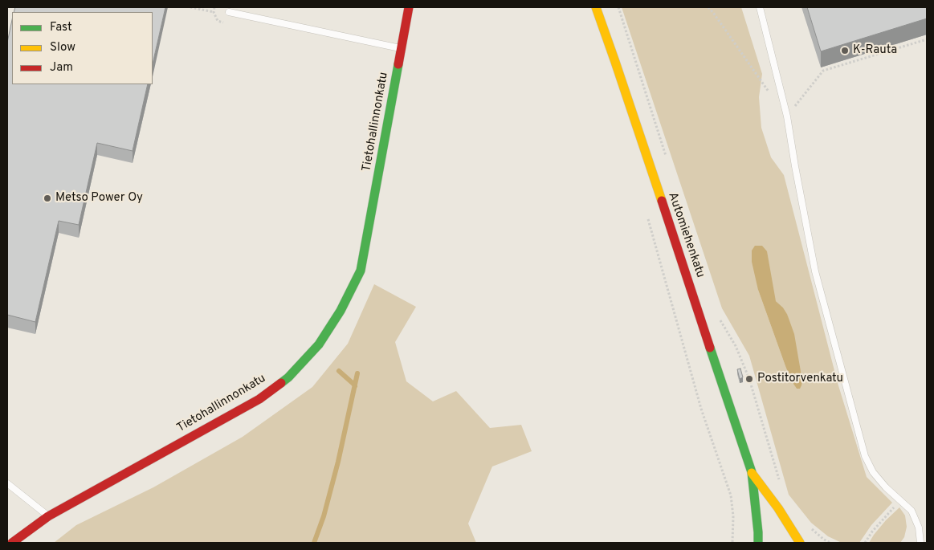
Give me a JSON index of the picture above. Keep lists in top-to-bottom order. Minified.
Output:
{"streets":{"street":["Tietohallinnonkatu","Automiehenkatu"]},"places":["K-Rauta","Metso Power Oy","Postitorvenkatu"],"legend":["Fast","Slow","Jam"]}
